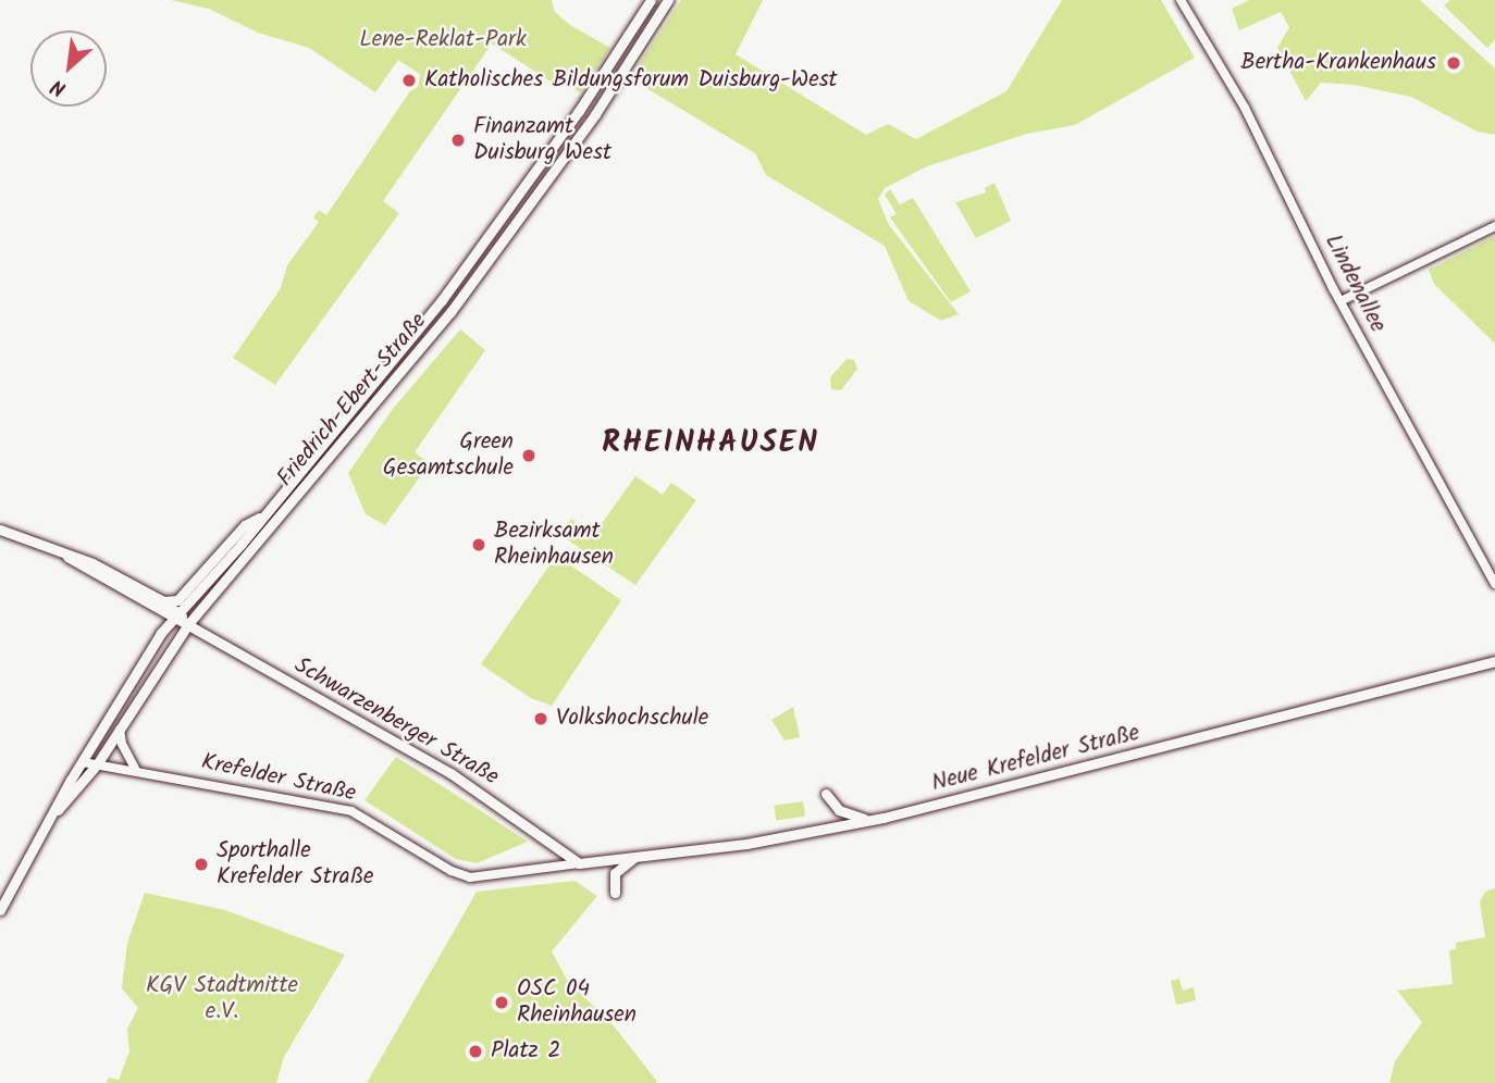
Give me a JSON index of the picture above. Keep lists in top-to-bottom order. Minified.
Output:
{"streets":{"main road":["Friedrich-Ebert-Straße","Schwarzenberger Straße","Neue Krefelder Straße"],"street":["Lindenallee","Krefelder Straße"]},"crossings":[["Friedrich-Ebert-Straße","Schwarzenberger Straße"],["Friedrich-Ebert-Straße","Krefelder Straße"],["Schwarzenberger Straße","Neue Krefelder Straße"],["Schwarzenberger Straße","Krefelder Straße"],["Neue Krefelder Straße","Krefelder Straße"]],"districts":["RHEINHAUSEN"],"parks":["Lene-Reklat-Park","KGV Stadtmitte e.V."],"places":["Bertha-Krankenhaus","Katholisches Bildungsforum Duisburg-West","Finanzamt Duisburg West","Green Gesamtschule","Bezirksamt Rheinhausen","Volkshochschule","Sporthalle Krefelder Straße","OSC 04 Rheinhausen","Platz 2"],"north":"bottom left"}
